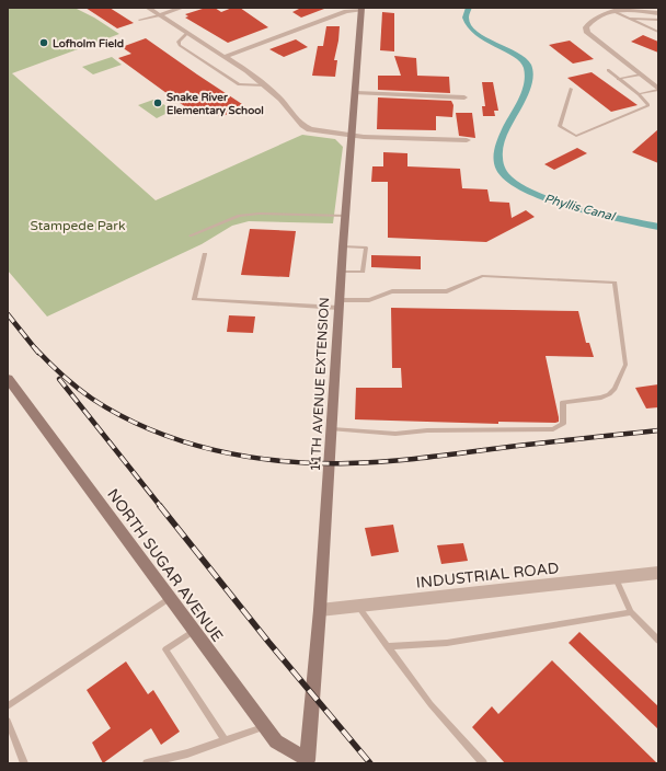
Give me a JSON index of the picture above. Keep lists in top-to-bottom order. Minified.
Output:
{"streets":{"street":["11TH AVENUE EXTENSION","NORTH SUGAR AVENUE","INDUSTRIAL ROAD"]},"crossings":[["11TH AVENUE EXTENSION","NORTH SUGAR AVENUE"],["11TH AVENUE EXTENSION","INDUSTRIAL ROAD"]],"water":["Phyllis Canal"],"parks":["Stampede Park"],"places":["Lofholm Field","Snake River Elementary School"]}
